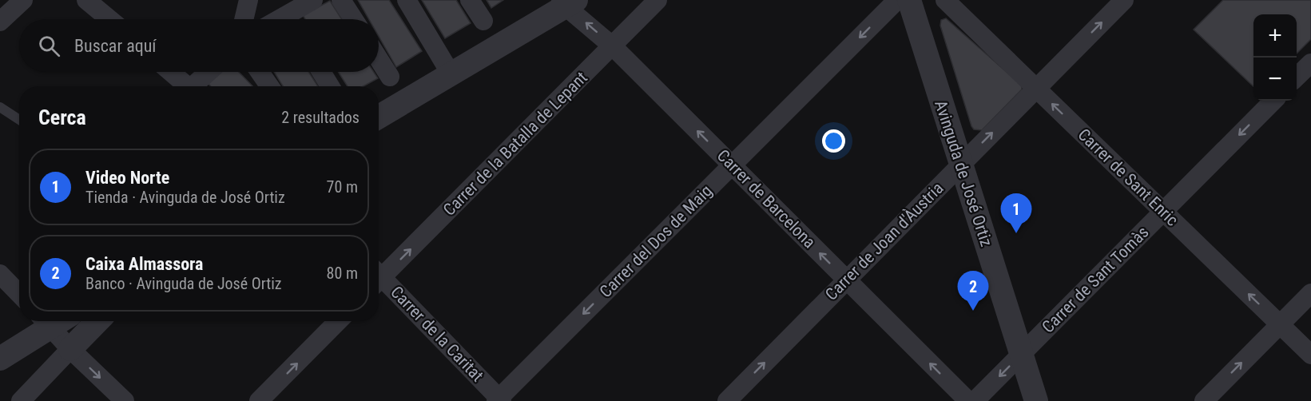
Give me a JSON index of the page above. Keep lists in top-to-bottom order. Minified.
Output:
{"streets":{"street":["Carrer de la Batalla de Lepant","Avinguda de José Ortiz","Carrer de Sant Enric","Carrer de Barcelona","Carrer del Dos de Maig","Carrer de Joan d'Àustria","Carrer de Sant Tomàs","Carrer de la Caritat"]},"crossings":[["Carrer de la Batalla de Lepant","Carrer de Barcelona"],["Avinguda de José Ortiz","Carrer de Joan d'Àustria"],["Avinguda de José Ortiz","Carrer de Sant Tomàs"],["Carrer de Sant Enric","Carrer de Joan d'Àustria"],["Carrer de Sant Enric","Carrer de Sant Tomàs"],["Carrer de Barcelona","Carrer del Dos de Maig"],["Carrer de Barcelona","Carrer de Joan d'Àustria"],["Carrer del Dos de Maig","Carrer de la Caritat"]],"one_way":["Carrer de Sant Enric","Carrer de Barcelona","Carrer del Dos de Maig","Carrer de Joan d'Àustria","Carrer de Sant Tomàs"],"page":{"map_buttons":["+","−"],"search":"Buscar aquí","heading":["Cerca","2 resultados"],"list":[{"mark":"1","name":"Video Norte","note":"Tienda · Avinguda de José Ortiz","value":"70 m"},{"mark":"2","name":"Caixa Almassora","note":"Banco · Avinguda de José Ortiz","value":"80 m"}],"pins":["1","2"]}}
